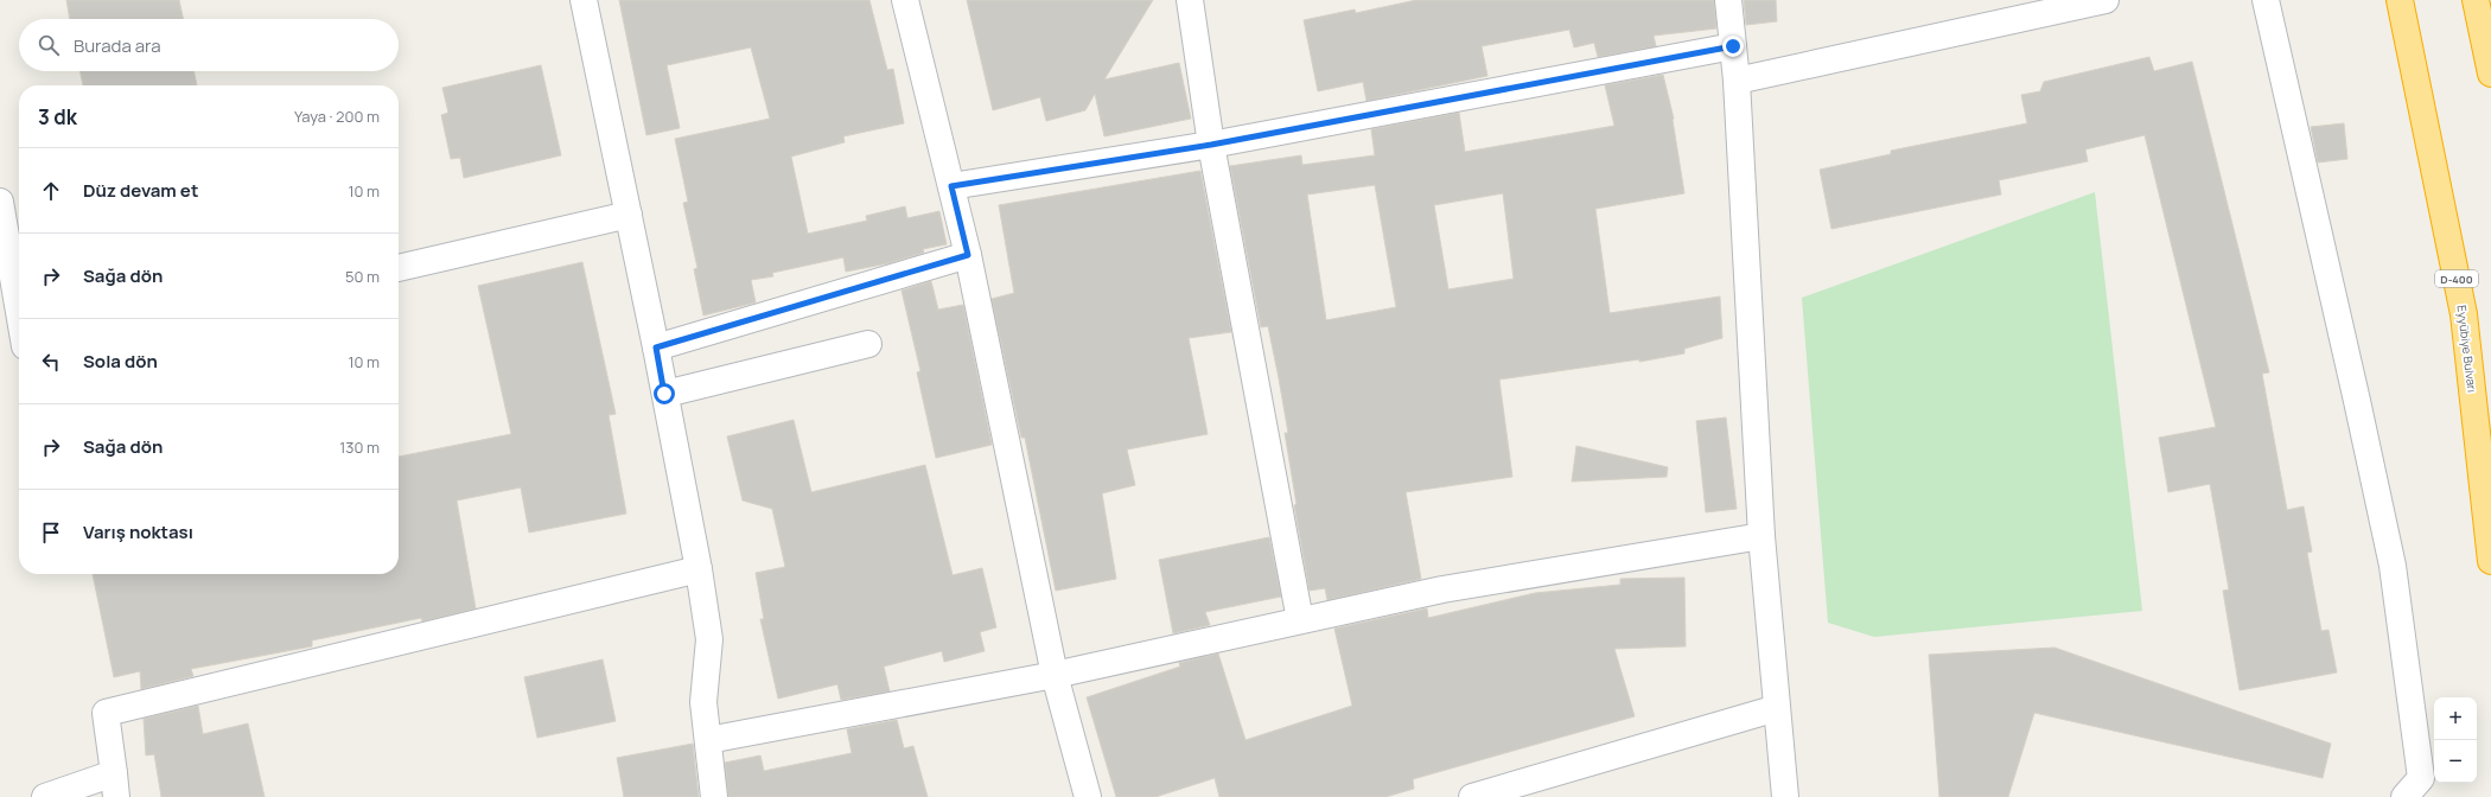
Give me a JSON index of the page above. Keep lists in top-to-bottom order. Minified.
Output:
{"streets":{"highway":["D-400","Eyyübiye Bulvarı"]},"page":{"search":"Burada ara","heading":["3 dk","Yaya · 200 m"],"list":[["Düz devam et","10 m"],["Sağa dön","50 m"],["Sola dön","10 m"],["Sağa dön","130 m"],"Varış noktası"],"map_buttons":["+","−"]}}
